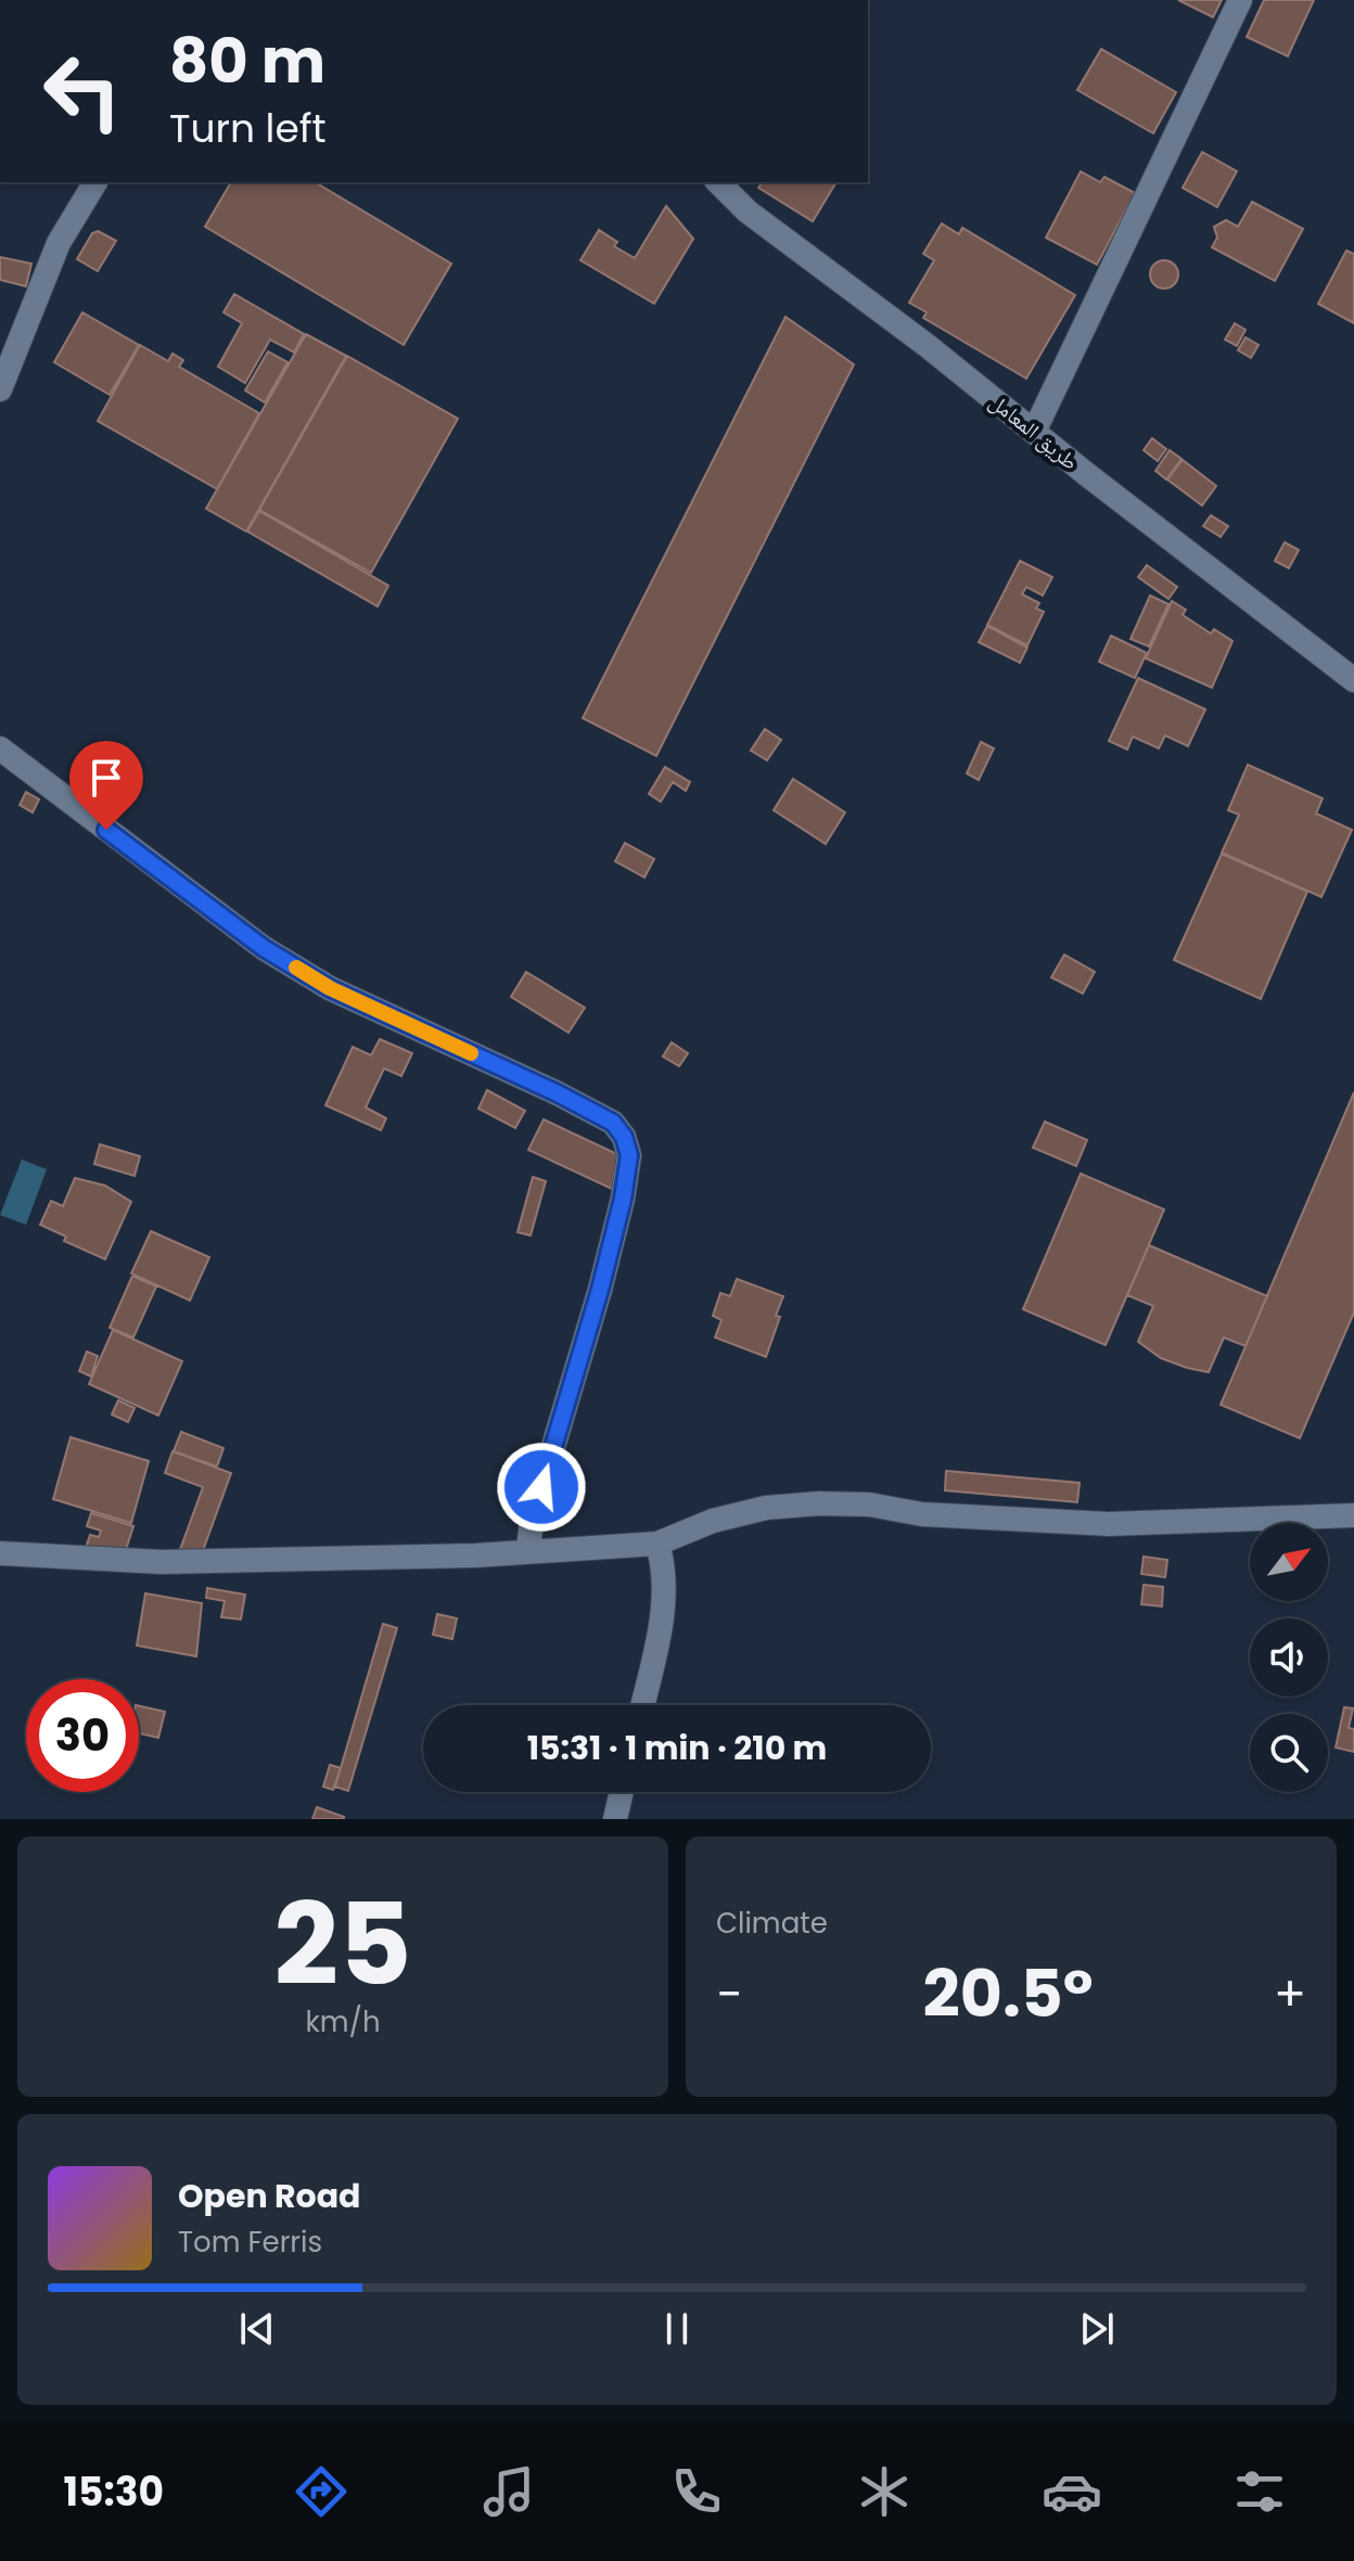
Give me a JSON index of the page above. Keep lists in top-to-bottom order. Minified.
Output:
{"streets":{"street":["طريق المعامل"]},"north":"top right","page":{"turn":["80 m","Turn left"],"limit":"30","trip":"15:31 · 1 min · 210 m","tile":[["25","km/h"],"Climate"],"heat":["−","20.5°","+"],"song":["Open Road","Tom Ferris"],"tabs":"15:30"}}
